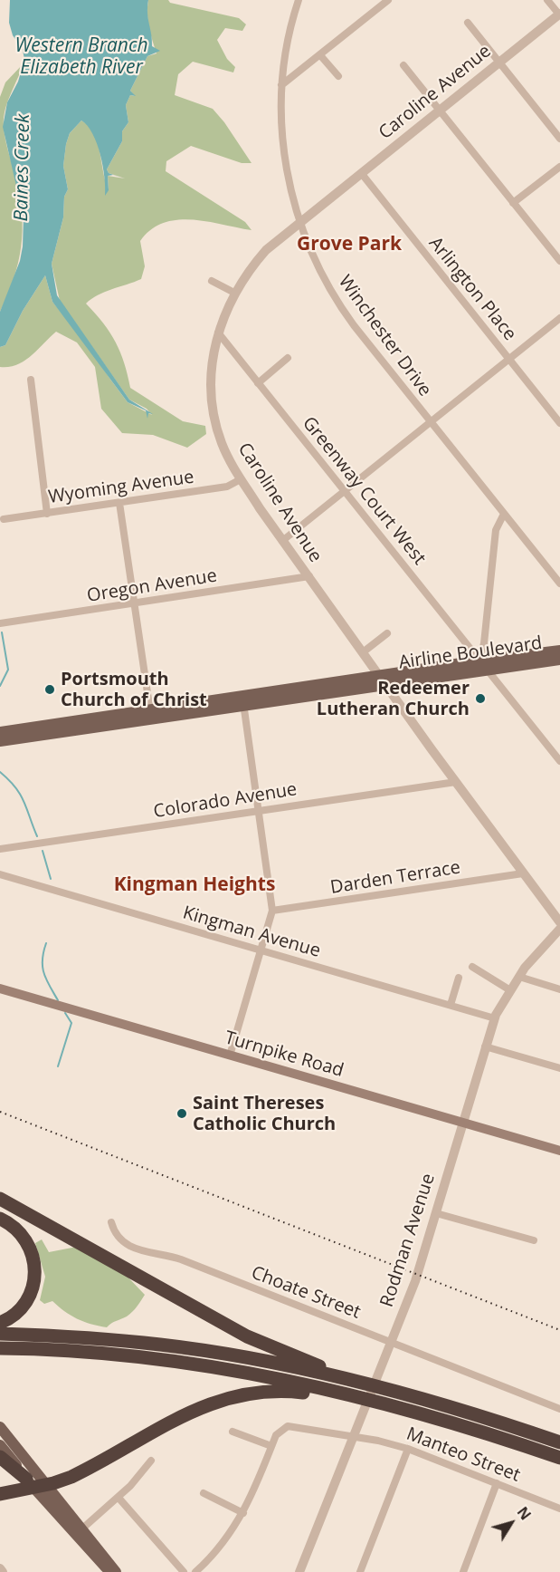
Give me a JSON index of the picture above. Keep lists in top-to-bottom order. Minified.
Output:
{"streets":{"main road":["Airline Boulevard","Turnpike Road"],"street":["Caroline Avenue","Arlington Place","Winchester Drive","Wyoming Avenue","Greenway Court West","Oregon Avenue","Colorado Avenue","Darden Terrace","Kingman Avenue","Rodman Avenue","Choate Street","Manteo Street"]},"crossings":[["Caroline Avenue","Arlington Place"],["Caroline Avenue","Winchester Drive"],["Caroline Avenue","Wyoming Avenue"],["Caroline Avenue","Greenway Court West"],["Caroline Avenue","Oregon Avenue"],["Caroline Avenue","Airline Boulevard"],["Caroline Avenue","Colorado Avenue"],["Caroline Avenue","Darden Terrace"],["Greenway Court West","Airline Boulevard"],["Kingman Avenue","Rodman Avenue"],["Turnpike Road","Rodman Avenue"],["Rodman Avenue","Choate Street"],["Rodman Avenue","Manteo Street"]],"districts":["Grove Park","Kingman Heights"],"water":["Western Branch Elizabeth River","Baines Creek"],"places":["Portsmouth Church of Christ","Redeemer Lutheran Church","Saint Thereses Catholic Church"],"north":"top right"}
